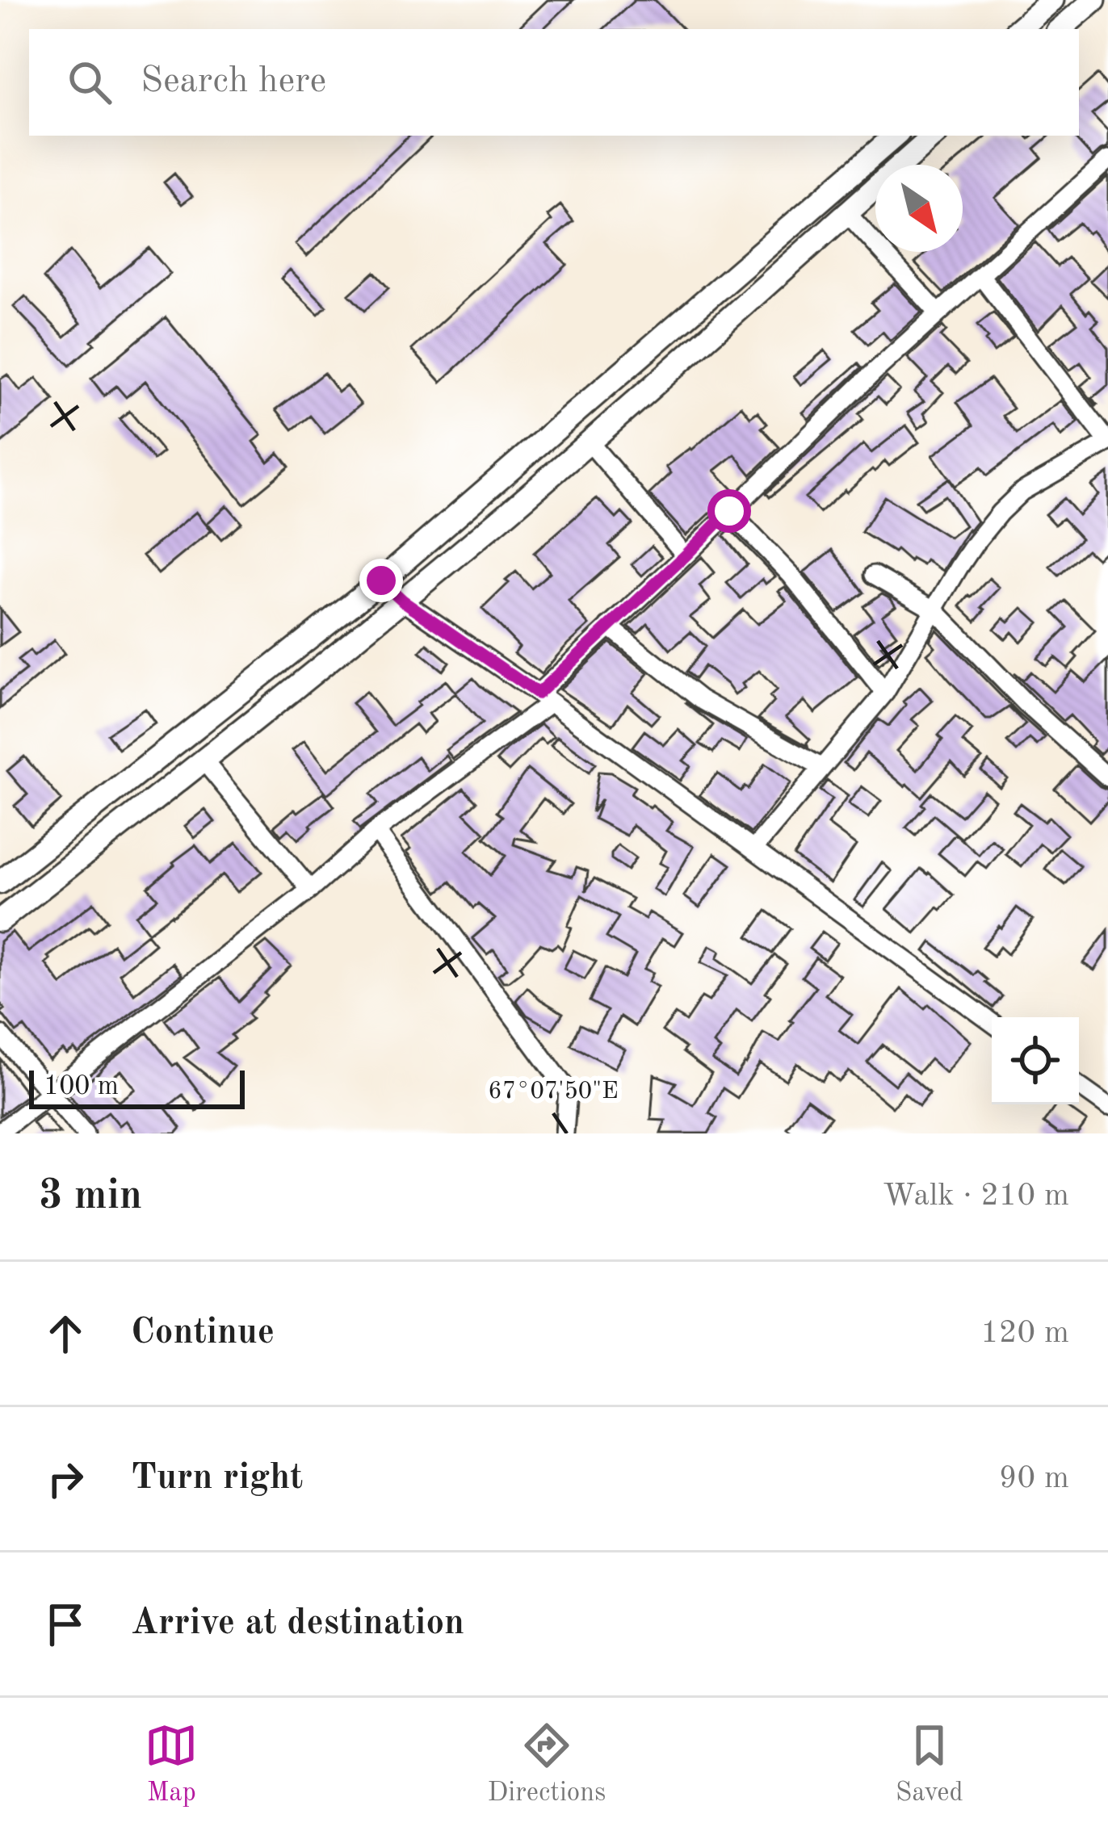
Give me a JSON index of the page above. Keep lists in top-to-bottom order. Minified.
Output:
{"scale_bar":"100 m","north":"bottom right","page":{"search":"Search here","scale":"100 m","heading":["3 min","Walk · 210 m"],"list":[["Continue","120 m"],["Turn right","90 m"],"Arrive at destination"],"nav":["Map","Directions","Saved"]},"coordinates":["67°07'50\"E"]}
